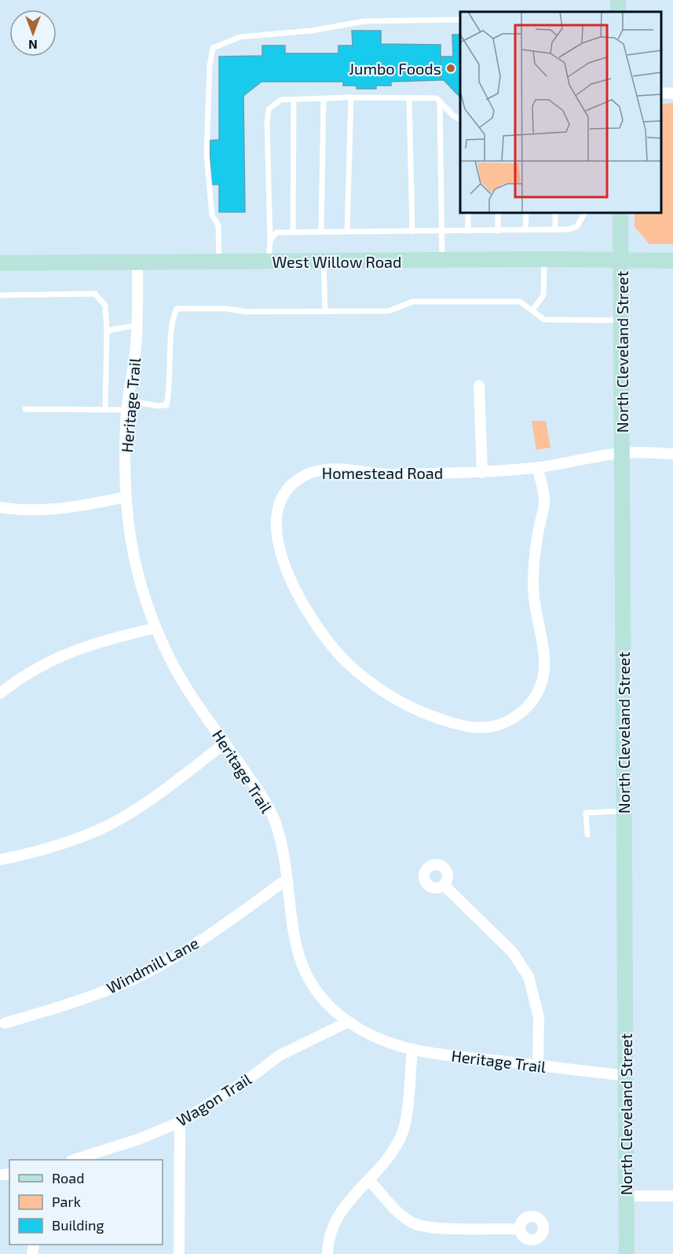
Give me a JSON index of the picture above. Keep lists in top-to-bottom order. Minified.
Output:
{"streets":{"street":["West Willow Road","North Cleveland Street","Heritage Trail","Homestead Road","Windmill Lane","Wagon Trail"]},"crossings":[["West Willow Road","North Cleveland Street"],["West Willow Road","Heritage Trail"],["North Cleveland Street","Heritage Trail"],["North Cleveland Street","Homestead Road"],["Heritage Trail","Windmill Lane"],["Heritage Trail","Wagon Trail"]],"places":["Jumbo Foods"],"legend":["Road","Park","Building"],"north":"bottom"}
